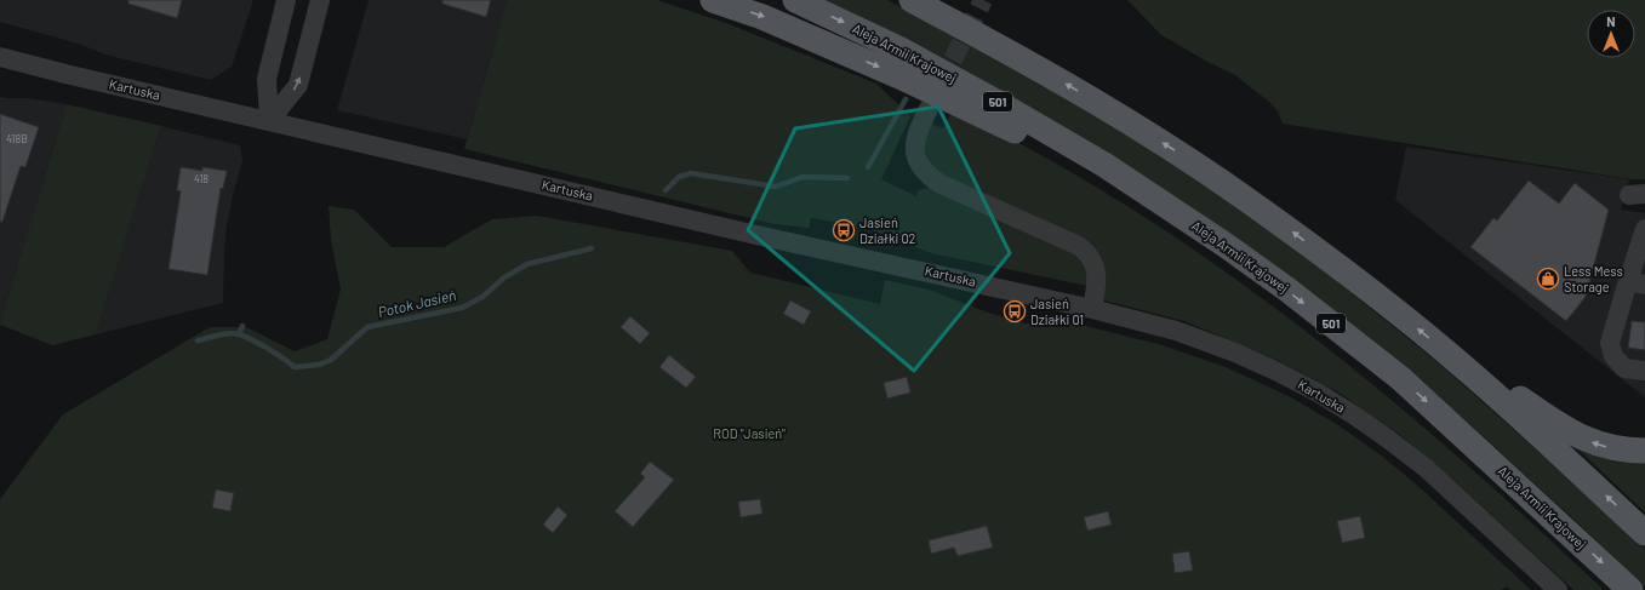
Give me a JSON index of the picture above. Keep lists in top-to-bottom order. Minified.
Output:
{"streets":{"main road":["Aleja Armii Krajowej","501"],"street":["Kartuska"]},"water":["Potok Jasień"],"parks":["ROD \"Jasień\""],"places":{"bus stop":["Jasień Działki 02","Jasień Działki 01"],"shop":["Less Mess Storage"]},"house_numbers":["418B","418"],"north":"top"}
